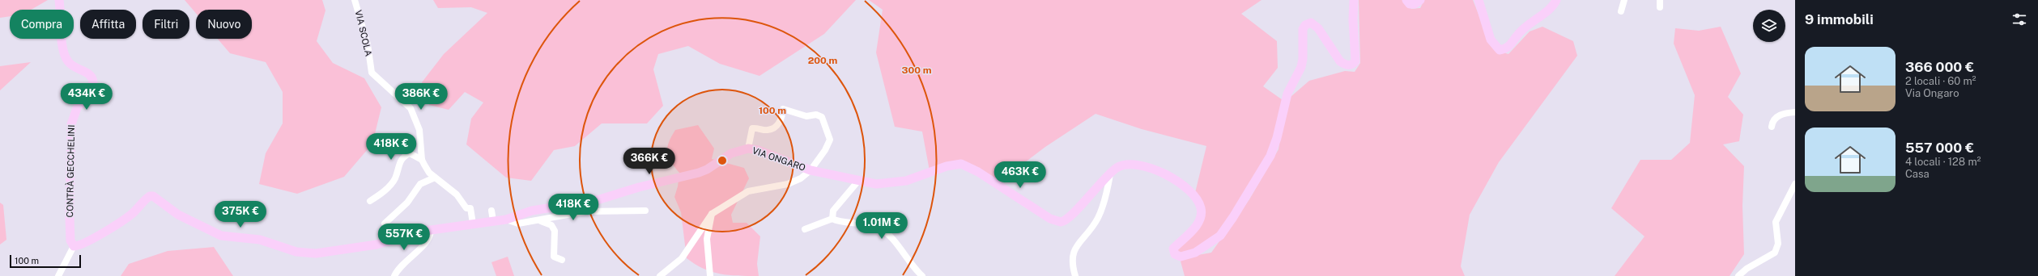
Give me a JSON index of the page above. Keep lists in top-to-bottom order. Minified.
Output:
{"streets":{"main road":["VIA ONGARO","CONTRÀ GECCHELINI"],"street":["VIA SCOLA"]},"crossings":[["VIA SCOLA","VIA ONGARO"],["VIA ONGARO","CONTRÀ GECCHELINI"]],"scale_bar":"100 m","page":{"heading":"9 immobili","chip":["Compra","Affitta","Filtri","Nuovo"],"list":[{"name":"366 000 €","note":"2 locali · 60 m² · Via Ongaro"},{"name":"557 000 €","note":"4 locali · 128 m² · Casa"}],"price":["434K €","386K €","418K €","366K €","463K €","418K €","375K €","1.01M €","557K €"],"scale":"100 m"},"rings":["200 m","300 m","100 m"]}
